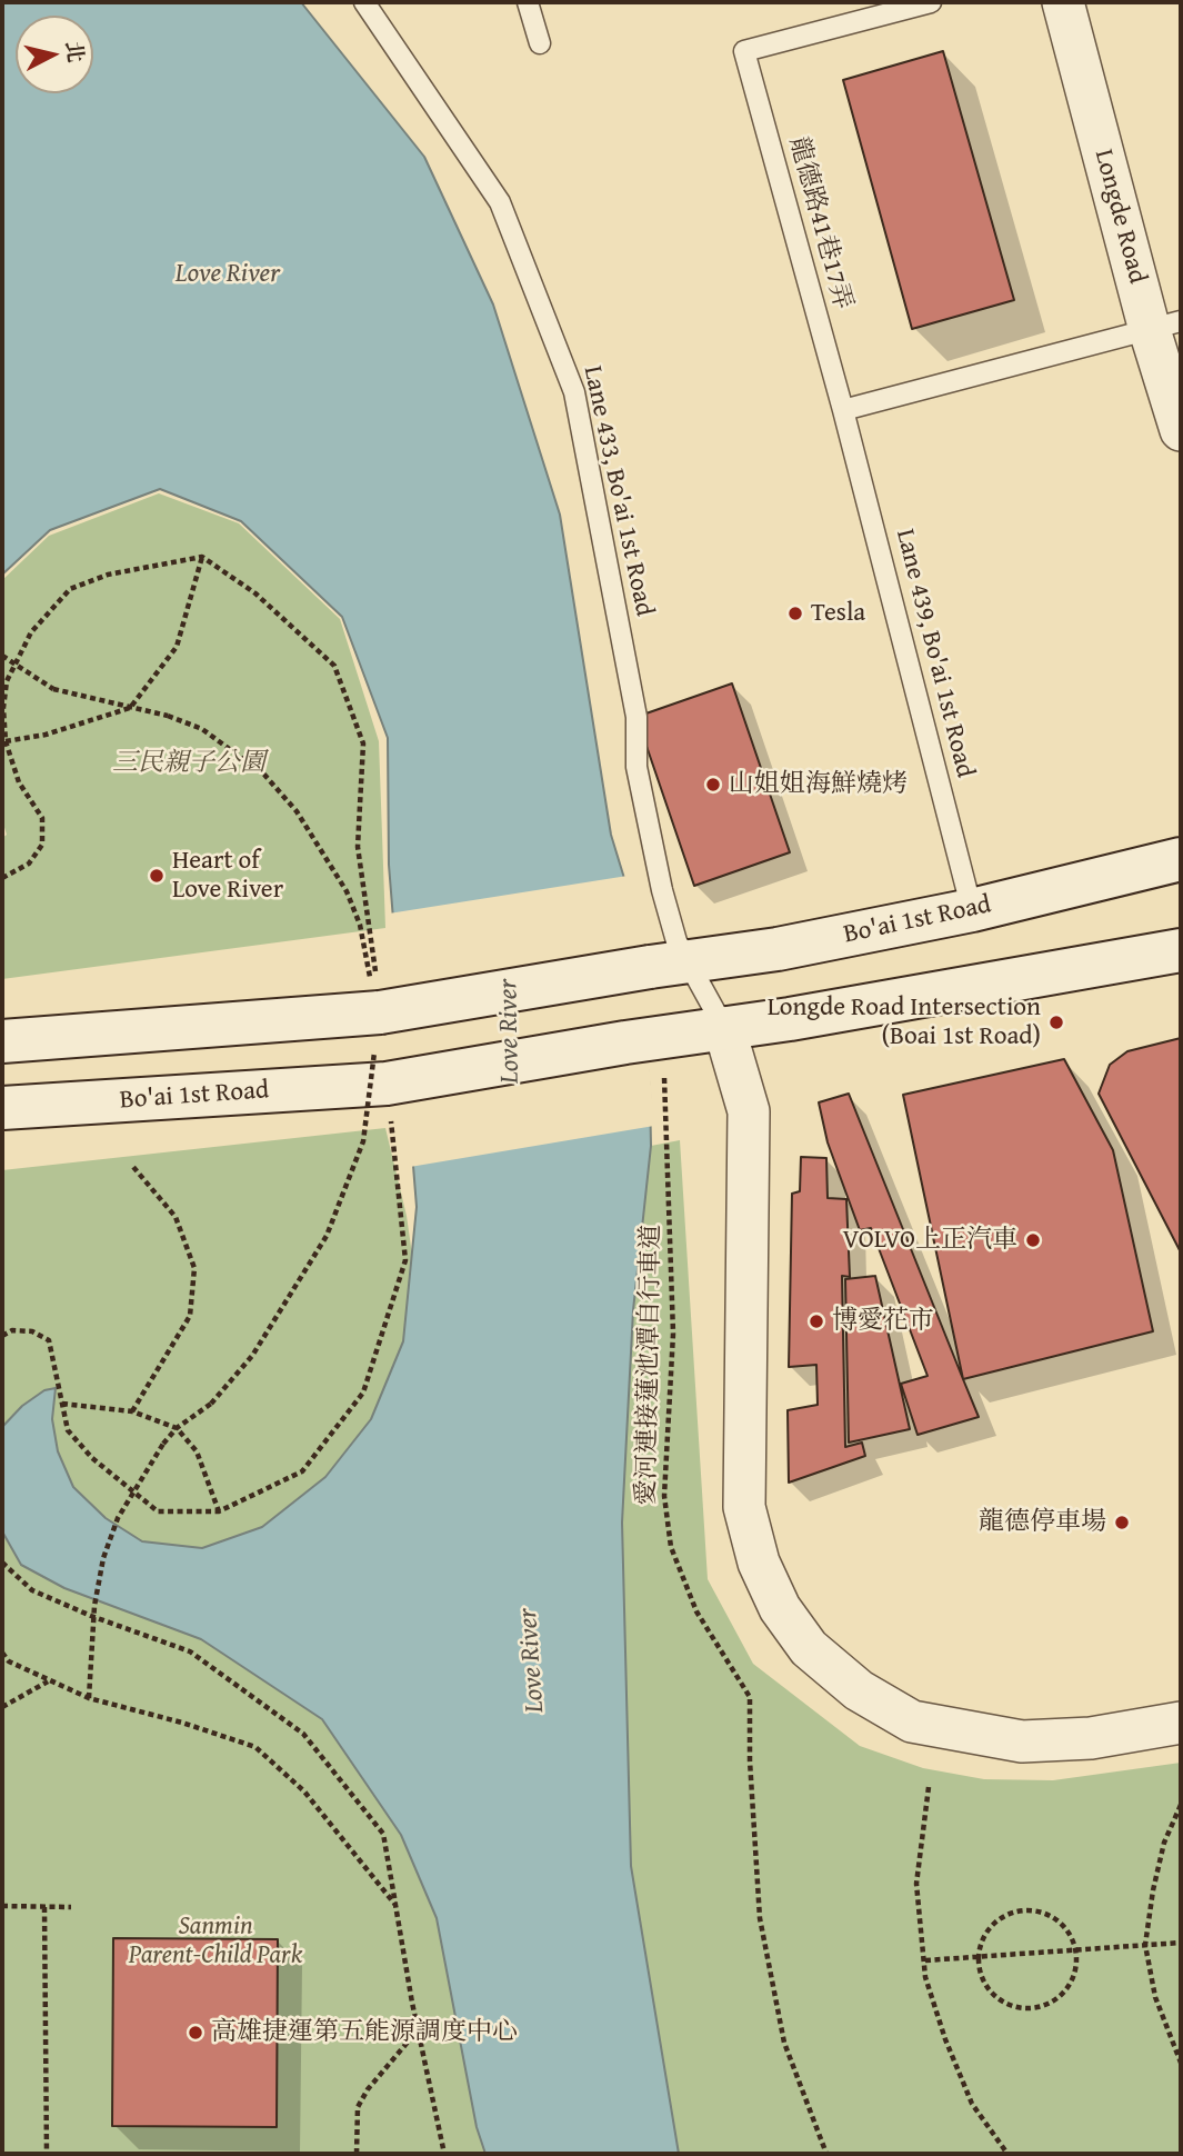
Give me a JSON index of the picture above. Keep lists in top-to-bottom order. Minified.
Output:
{"streets":{"main road":["Bo'ai 1st Road"],"street":["Longde Road"],"lane":["龍德路41巷17弄","Lane 433, Bo'ai 1st Road","Lane 439, Bo'ai 1st Road"],"path":["愛河連接蓮池潭自行車道"]},"crossings":[["龍德路41巷17弄","Lane 439, Bo'ai 1st Road"],["Lane 433, Bo'ai 1st Road","Bo'ai 1st Road"],["Lane 439, Bo'ai 1st Road","Bo'ai 1st Road"]],"water":["Love River"],"parks":["三民親子公園","Sanmin Parent-Child Park"],"places":["Tesla","山姐姐海鮮燒烤","Heart of Love River","Longde Road Intersection (Boai 1st Road)","VOLVO上正汽車","博愛花市","龍德停車場","高雄捷運第五能源調度中心"],"north":"right"}
